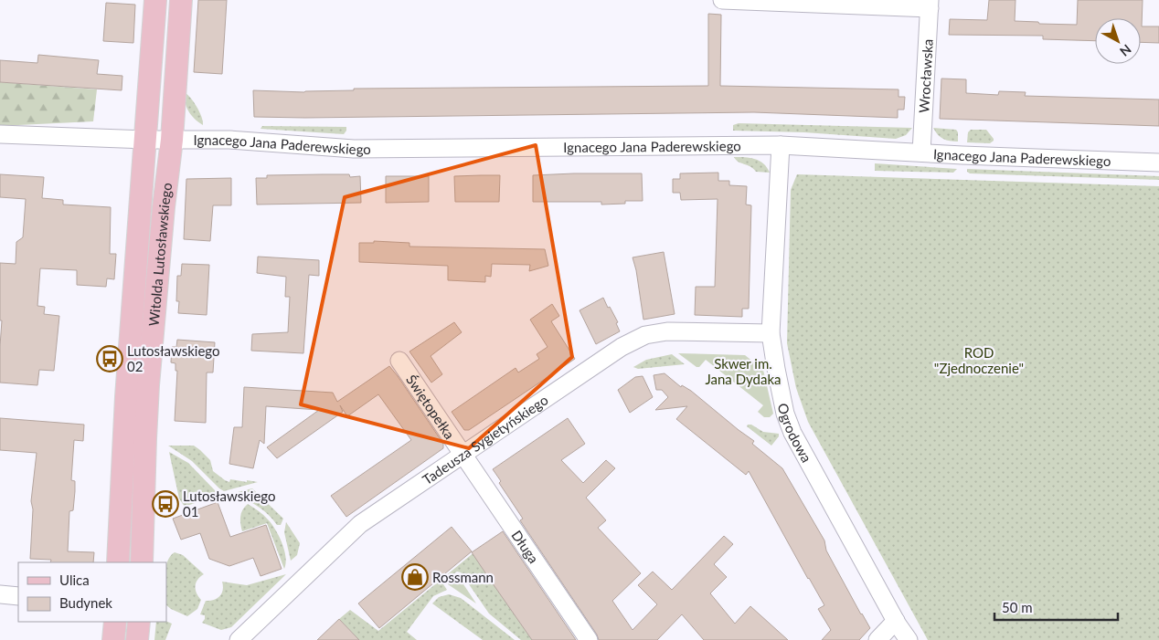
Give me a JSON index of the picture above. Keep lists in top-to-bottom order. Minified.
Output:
{"streets":{"main road":["Witolda Lutosławskiego"],"street":["Wrocławska","Ignacego Jana Paderewskiego","Świętopełka","Ogrodowa","Tadeusza Sygietyńskiego","Długa"]},"crossings":[["Wrocławska","Ignacego Jana Paderewskiego"],["Ignacego Jana Paderewskiego","Witolda Lutosławskiego"],["Ignacego Jana Paderewskiego","Ogrodowa"],["Świętopełka","Tadeusza Sygietyńskiego"],["Świętopełka","Długa"],["Ogrodowa","Tadeusza Sygietyńskiego"],["Tadeusza Sygietyńskiego","Długa"]],"parks":["ROD \"Zjednoczenie\"","Skwer im. Jana Dydaka"],"places":{"bus stop":["Lutosławskiego 02","Lutosławskiego 01"],"shop":["Rossmann"]},"legend":["Ulica","Budynek"],"scale_bar":"50 m","north":"bottom right"}
